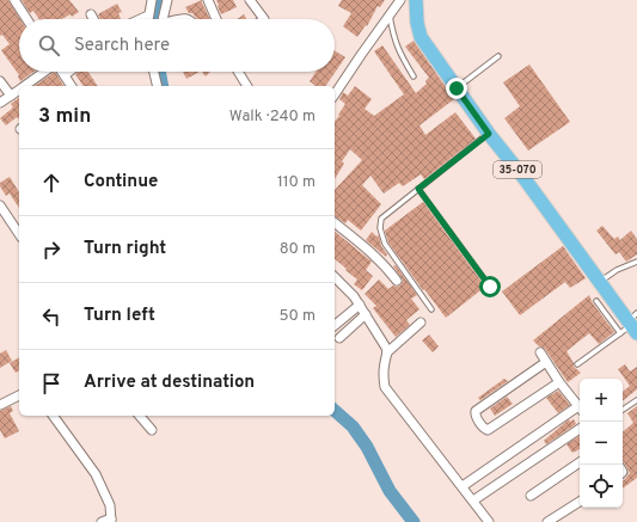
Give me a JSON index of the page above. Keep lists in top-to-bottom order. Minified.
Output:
{"streets":{"main road":["35-070"]},"page":{"search":"Search here","heading":["3 min","Walk · 240 m"],"list":[["Continue","110 m"],["Turn right","80 m"],["Turn left","50 m"],"Arrive at destination"],"map_buttons":["+","−"]}}
